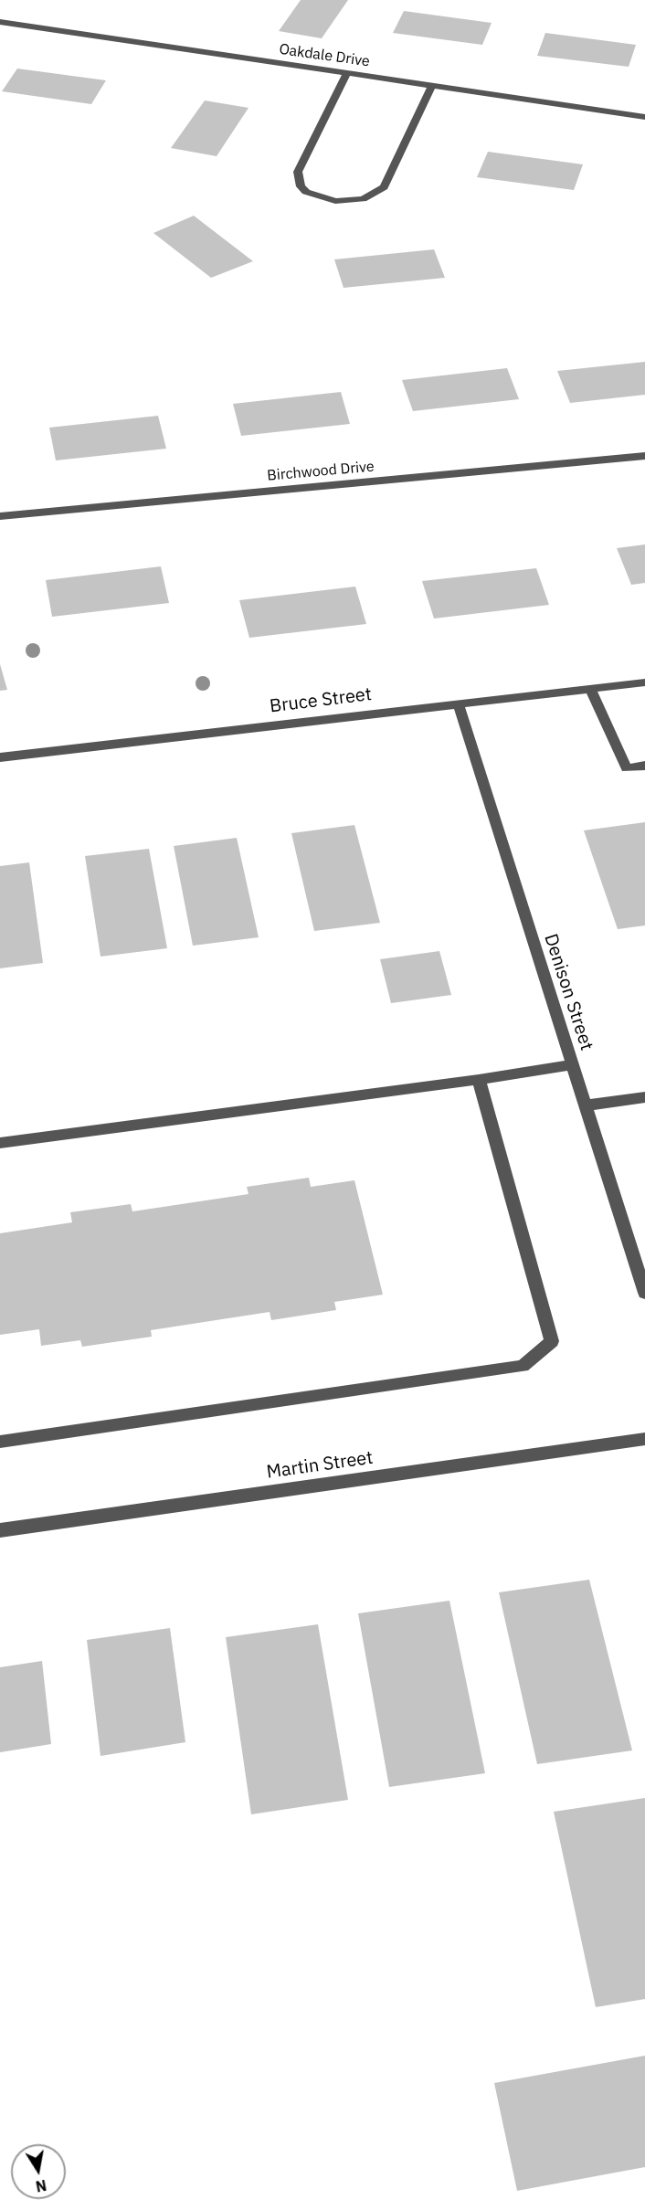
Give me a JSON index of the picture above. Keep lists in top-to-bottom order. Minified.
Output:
{"streets":{"street":["Oakdale Drive","Birchwood Drive","Bruce Street","Denison Street","Martin Street"]},"crossings":[["Bruce Street","Denison Street"]],"north":"bottom"}
